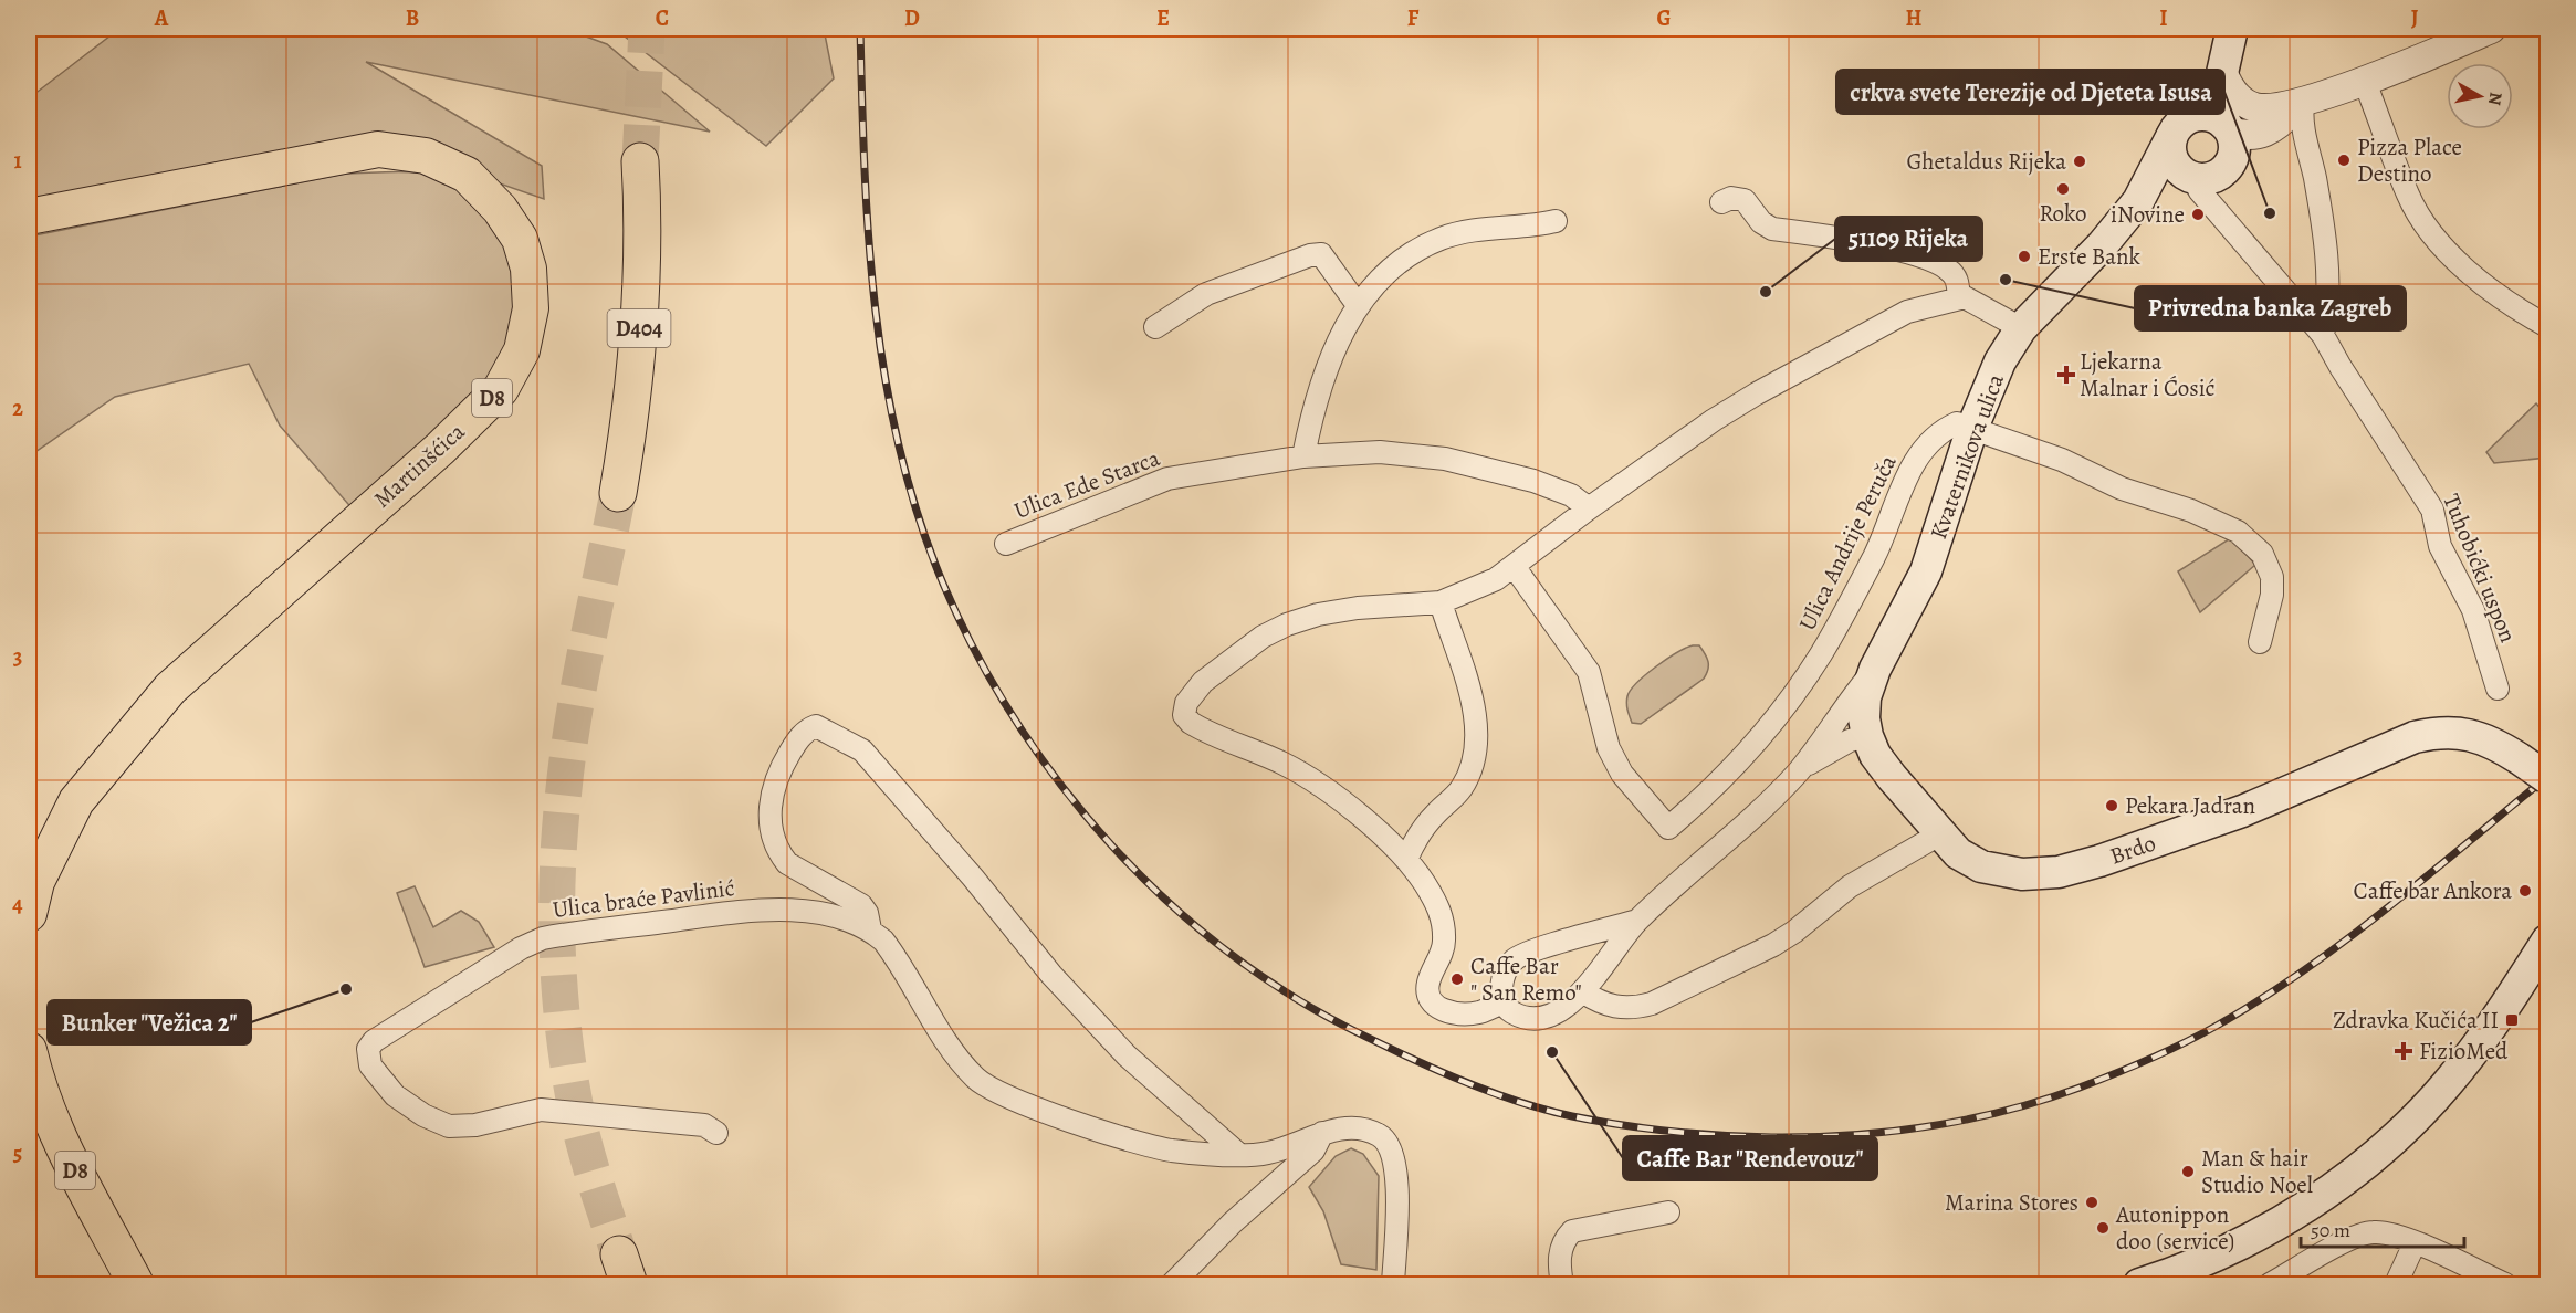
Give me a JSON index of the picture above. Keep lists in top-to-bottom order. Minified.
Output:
{"streets":{"highway":["D404"],"main road":["D8","Kvaternikova ulica","Martinšćica","Brdo"],"street":["Ulica Ede Starca","Ulica Andrije Peruča","Tuhobićki uspon","Ulica braće Pavlinić"]},"crossings":[["Kvaternikova ulica","Ulica Andrije Peruča"],["Kvaternikova ulica","Tuhobićki uspon"],["Kvaternikova ulica","Brdo"]],"places":{"other":["Pizza Place Destino","Ghetaldus Rijeka","Roko","crkva svete Terezije od Djeteta Isusa","iNovine","Erste Bank","Privredna banka Zagreb","51109 Rijeka","Pekara Jadran","Caffe bar Ankora","Caffe Bar \" San Remo\"","Bunker \"Vežica 2\"","Caffe Bar \"Rendevouz\"","Man & hair Studio Noel","Marina Stores","Autonippon doo (service)"],"health":["Ljekarna Malnar i Ćosić","FizioMed"],"transit":["Zdravka Kučića II"]},"scale_bar":"50 m","north":"right","grid":{"columns":["A","B","C","D","E","F","G","H","I","J"],"rows":["1","2","3","4","5"]}}
